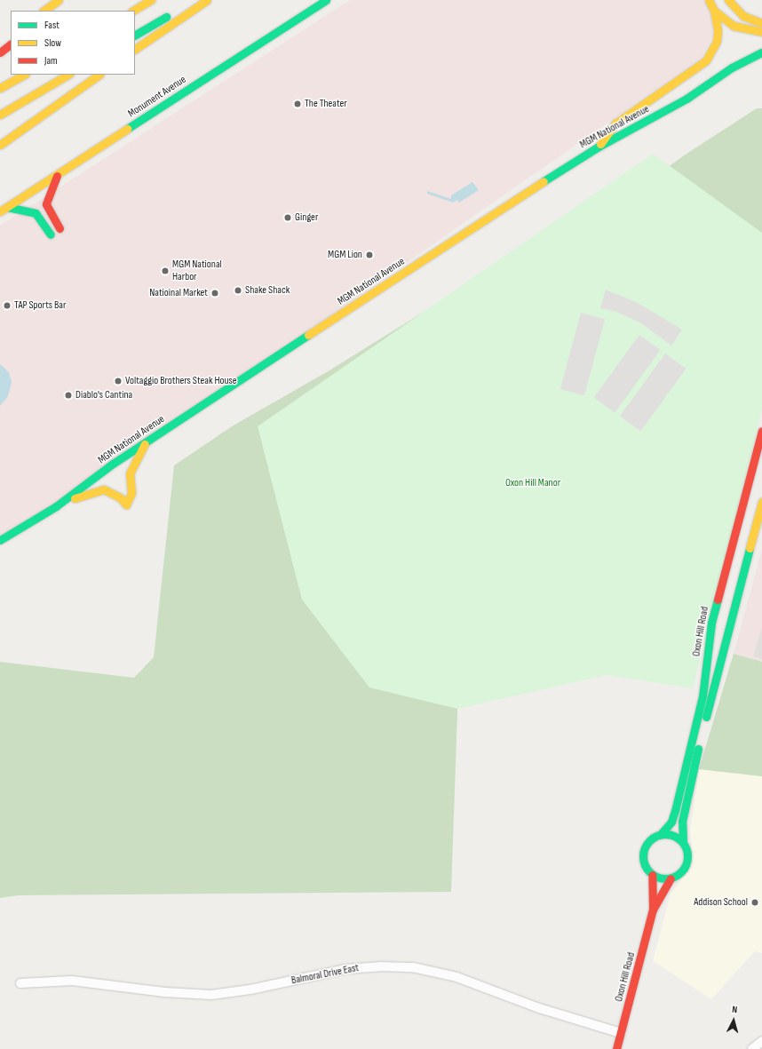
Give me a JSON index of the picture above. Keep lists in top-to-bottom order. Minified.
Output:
{"streets":{"main road":["Monument Avenue","MGM National Avenue","Oxon Hill Road"],"street":["Balmoral Drive East"]},"crossings":[["Oxon Hill Road","Balmoral Drive East"]],"parks":["Oxon Hill Manor"],"places":["The Theater","Ginger","MGM Lion","MGM National Harbor","Shake Shack","Natioinal Market","TAP Sports Bar","Voltaggio Brothers Steak House","Diablo's Cantina","Addison School"],"legend":["Fast","Slow","Jam"],"north":"top"}
